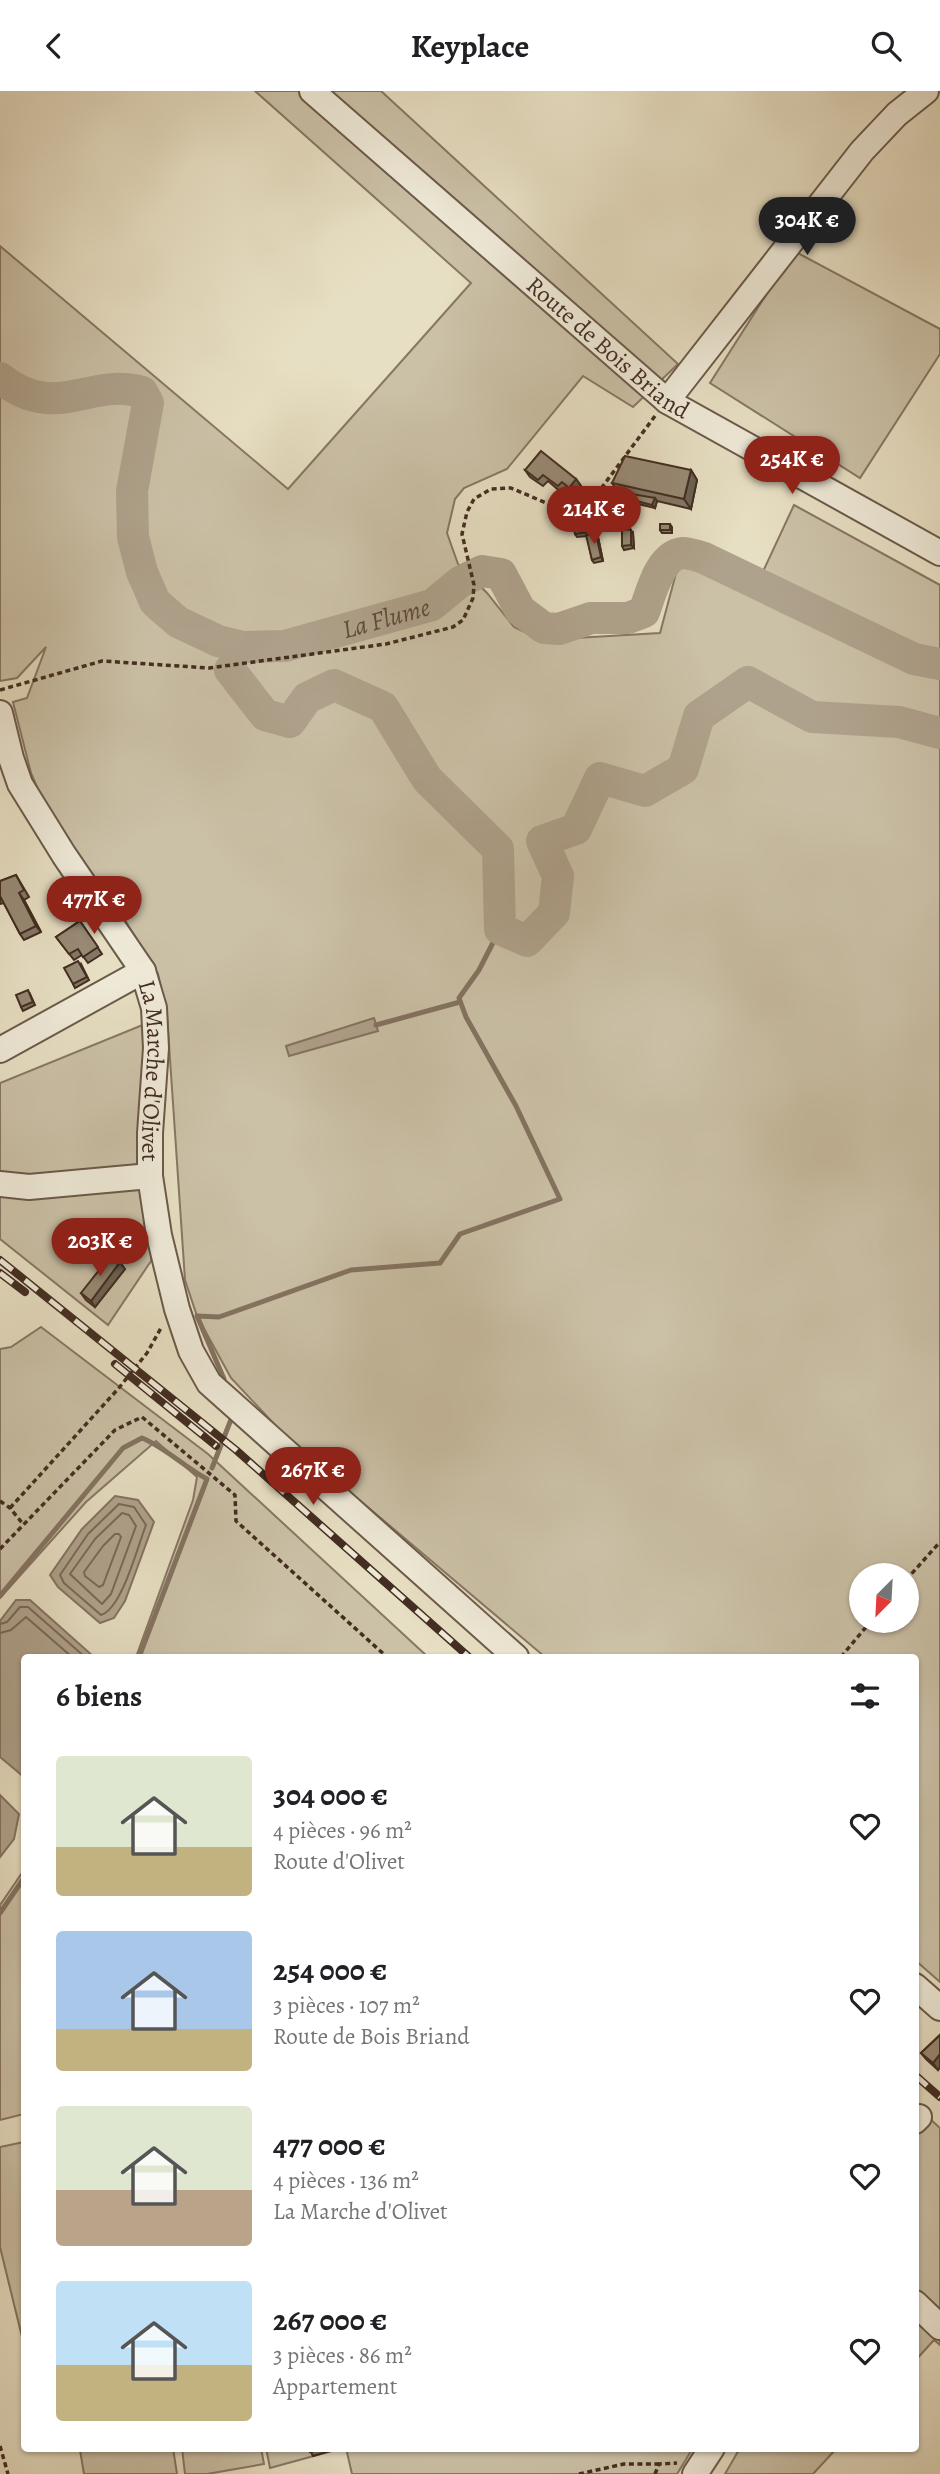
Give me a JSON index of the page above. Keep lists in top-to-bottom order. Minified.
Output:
{"streets":{"street":["Route de Bois Briand","La Marche d'Olivet"]},"water":["La Flume"],"north":"bottom left","page":{"header":"Keyplace","price":["304K €","254K €","214K €","477K €","203K €","267K €"],"heading":"6 biens","list":[{"name":"304 000 €","note":"4 pièces · 96 m² · Route d'Olivet"},{"name":"254 000 €","note":"3 pièces · 107 m² · Route de Bois Briand"},{"name":"477 000 €","note":"4 pièces · 136 m² · La Marche d'Olivet"},{"name":"267 000 €","note":"3 pièces · 86 m² · Appartement"}]}}
